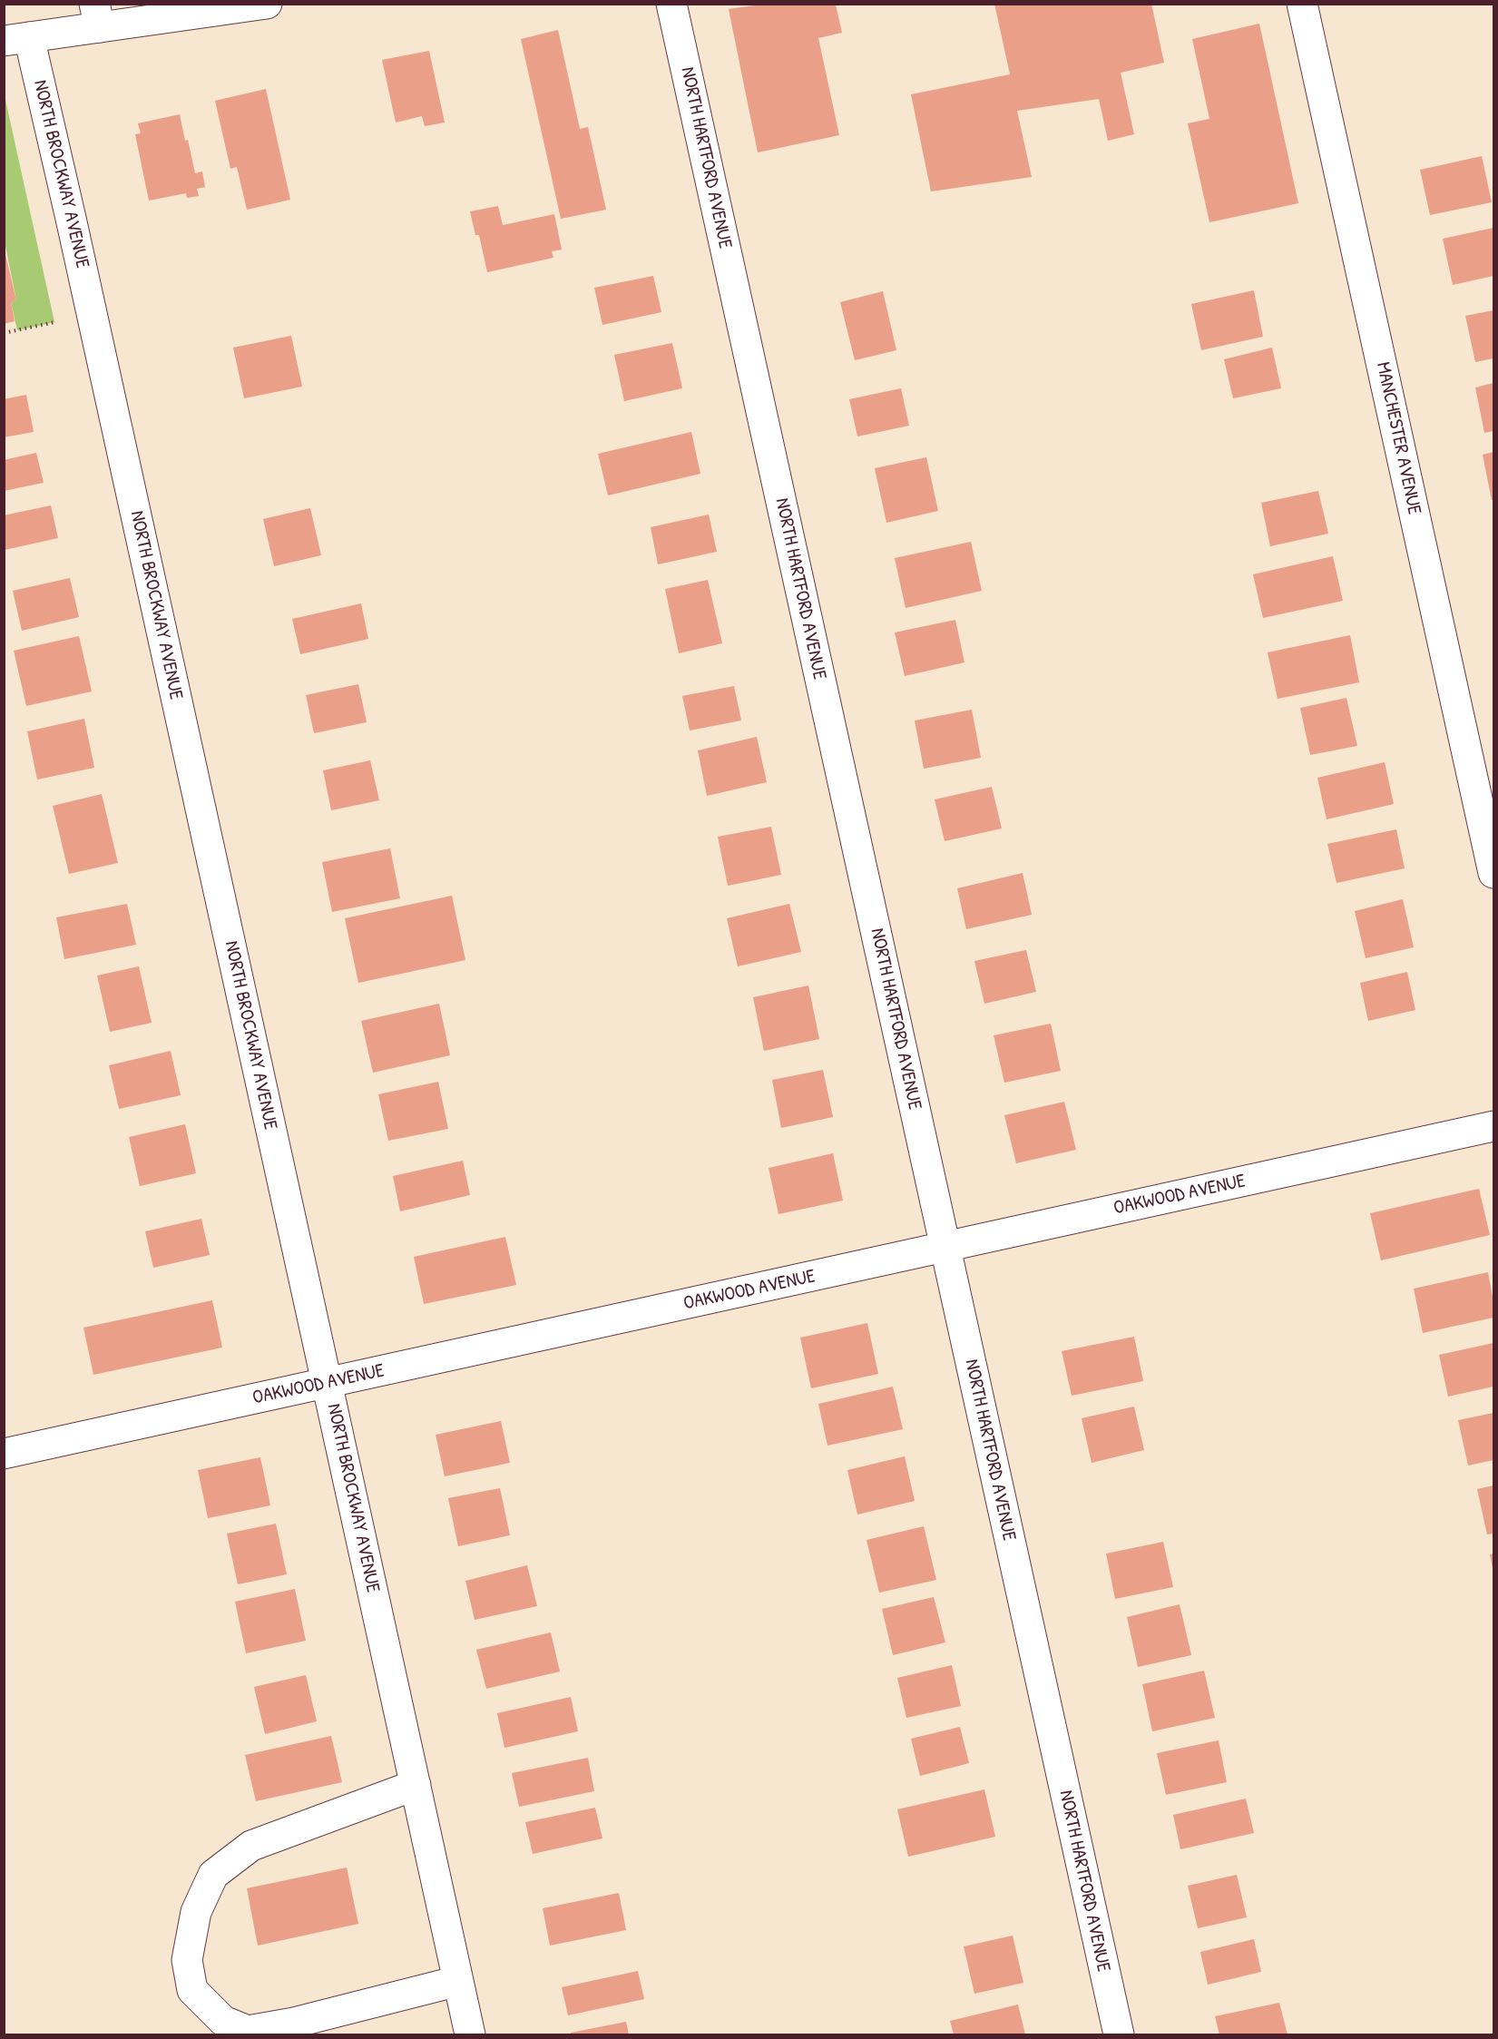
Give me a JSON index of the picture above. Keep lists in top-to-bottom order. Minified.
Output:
{"streets":{"street":["NORTH HARTFORD AVENUE","NORTH BROCKWAY AVENUE","MANCHESTER AVENUE","OAKWOOD AVENUE"]},"crossings":[["NORTH HARTFORD AVENUE","OAKWOOD AVENUE"],["NORTH BROCKWAY AVENUE","OAKWOOD AVENUE"]]}
